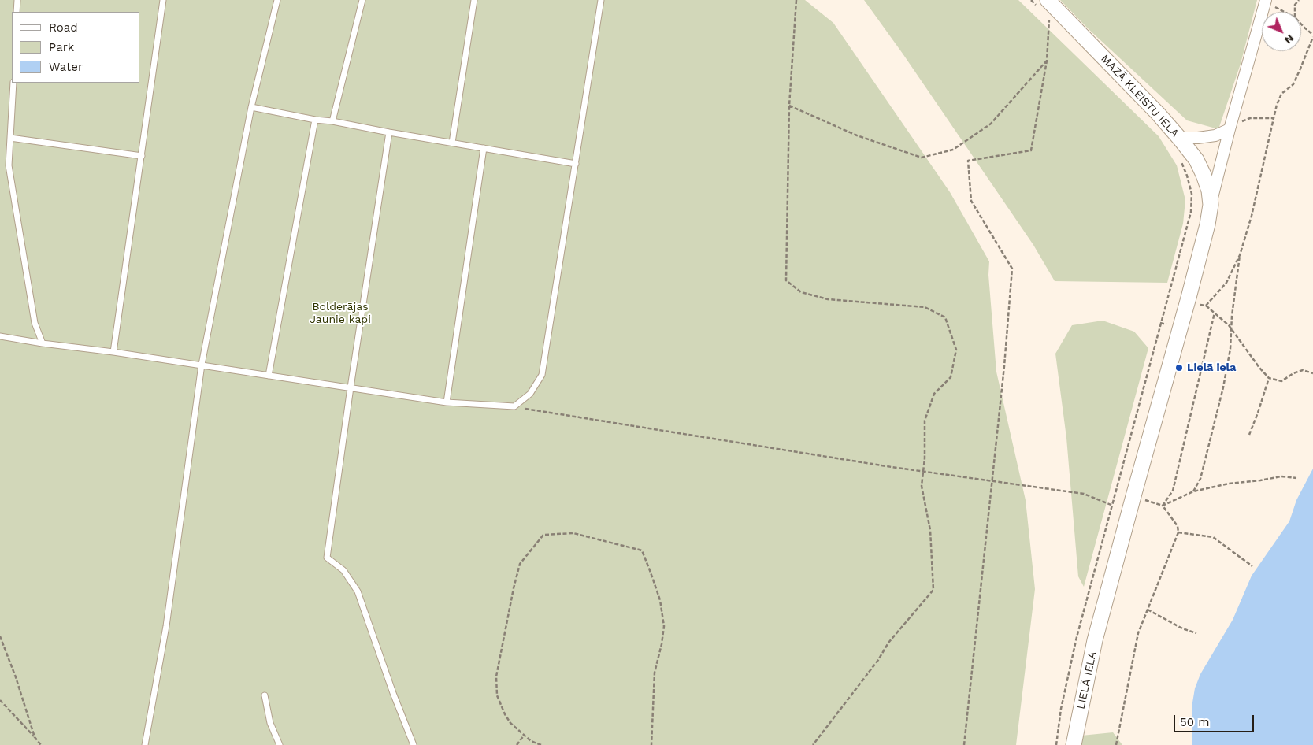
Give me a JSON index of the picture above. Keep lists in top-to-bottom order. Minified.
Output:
{"streets":{"main road":["MAZĀ KLEISTU IELA","LIELĀ IELA"]},"crossings":[["MAZĀ KLEISTU IELA","LIELĀ IELA"]],"parks":["Bolderājas Jaunie kapi"],"places":["Lielā iela"],"legend":["Road","Park","Water"],"scale_bar":"50 m","north":"bottom right"}
